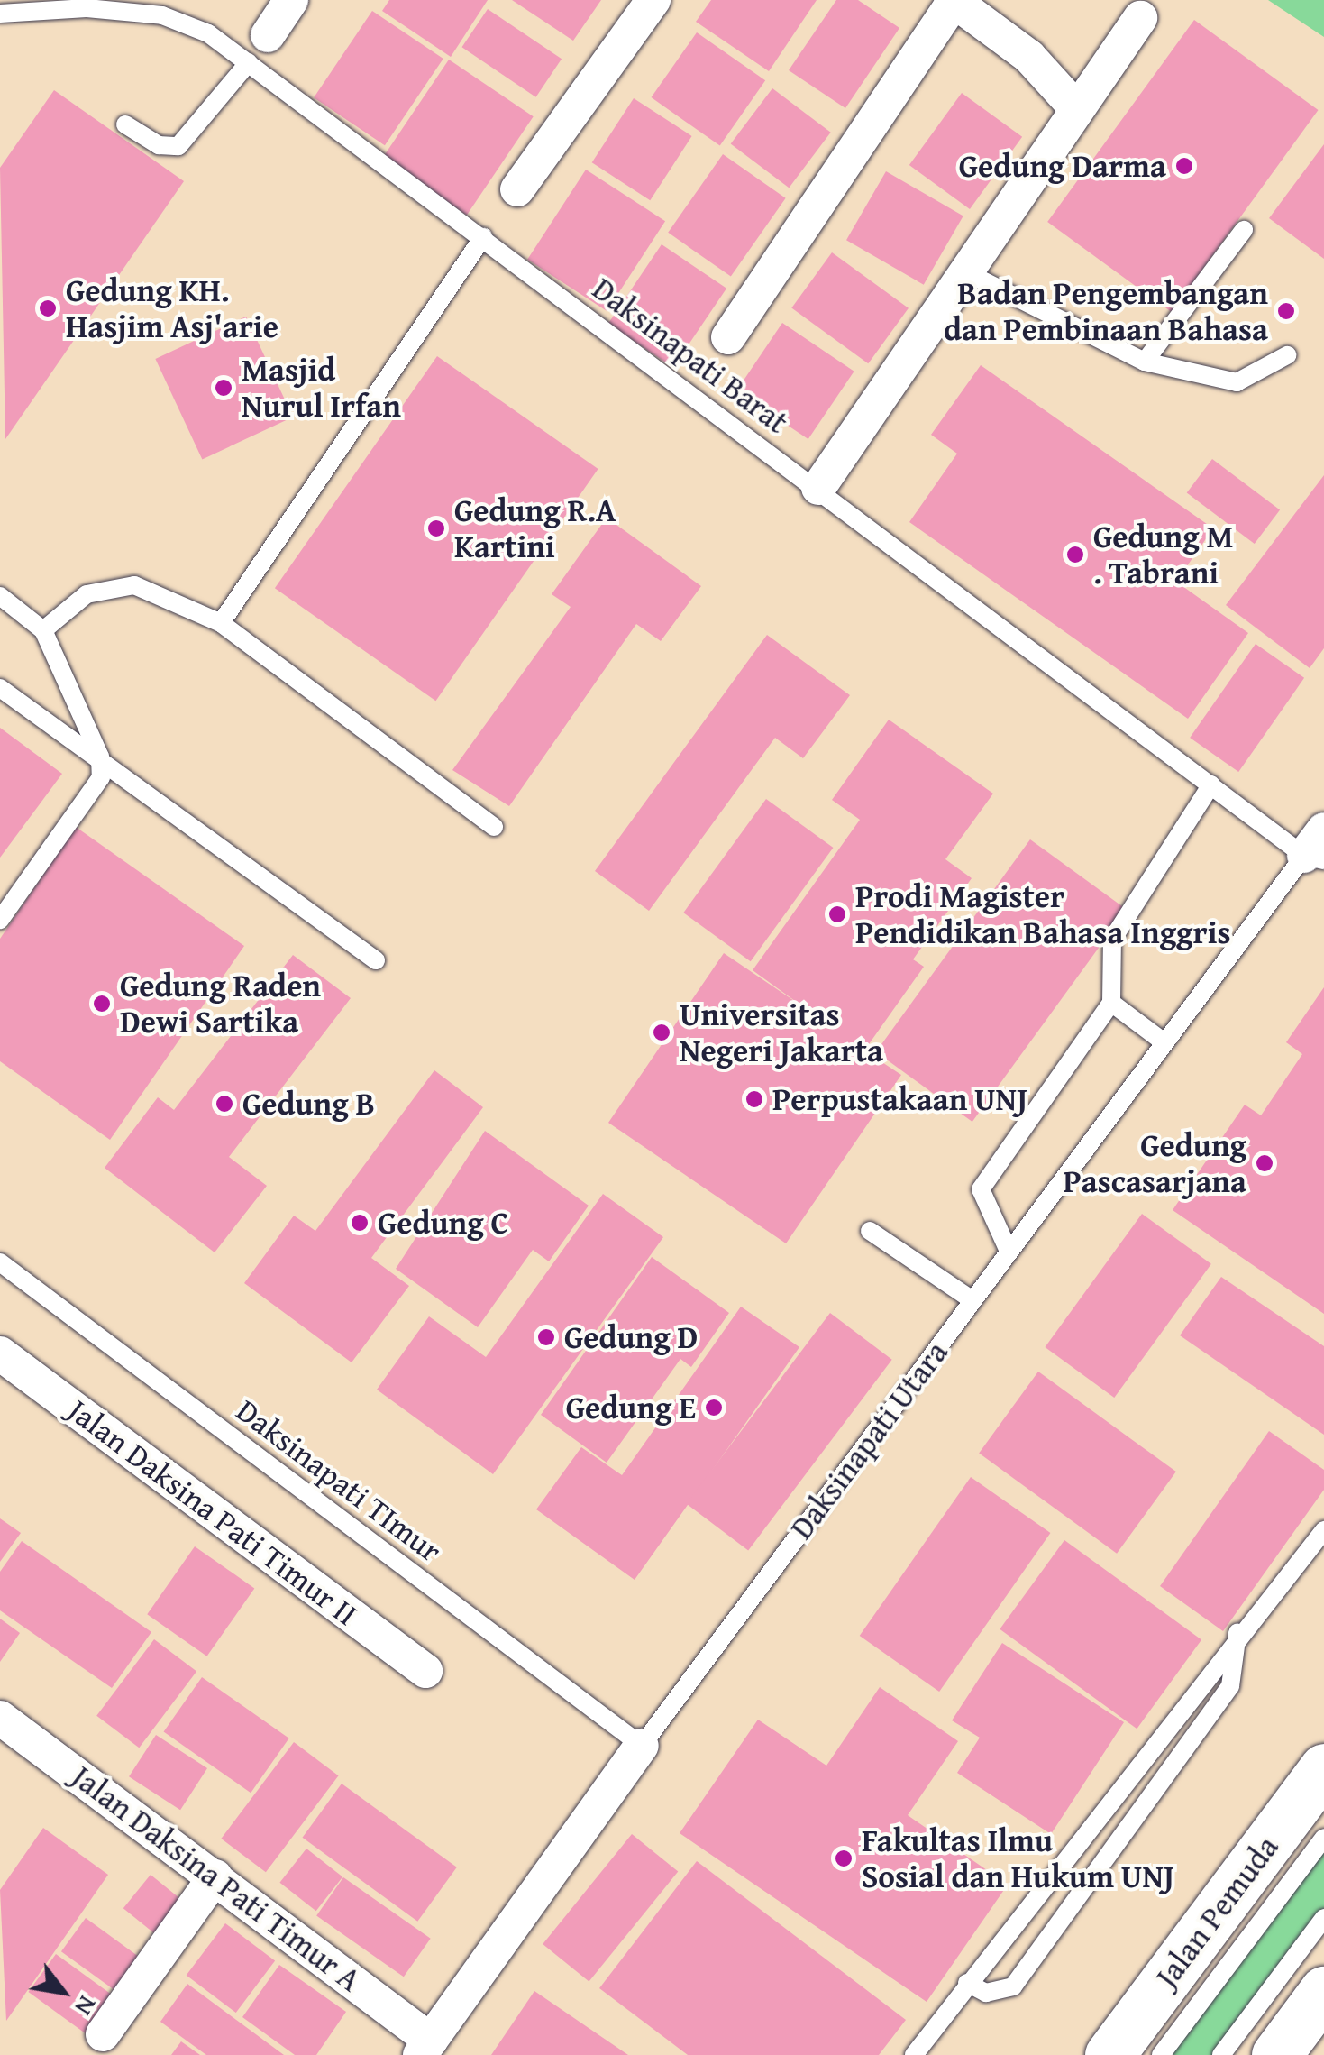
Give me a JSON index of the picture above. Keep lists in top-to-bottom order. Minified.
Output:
{"streets":{"main road":["Jalan Pemuda"],"street":["Daksinapati Utara","Jalan Daksina Pati Timur II","Jalan Daksina Pati Timur A"],"lane":["Daksinapati Barat","Daksinapati TImur"]},"crossings":[["Daksinapati Barat","Daksinapati Utara"],["Daksinapati Utara","Daksinapati TImur"],["Daksinapati Utara","Jalan Daksina Pati Timur A"]],"places":["Gedung Darma","Gedung KH. Hasjim Asj'arie","Badan Pengembangan dan Pembinaan Bahasa","Masjid Nurul Irfan","Gedung R.A Kartini","Gedung M . Tabrani","Prodi Magister Pendidikan Bahasa Inggris","Gedung Raden Dewi Sartika","Universitas Negeri Jakarta","Perpustakaan UNJ","Gedung B","Gedung Pascasarjana","Gedung C","Gedung D","Gedung E","Fakultas Ilmu Sosial dan Hukum UNJ"],"north":"bottom right"}
